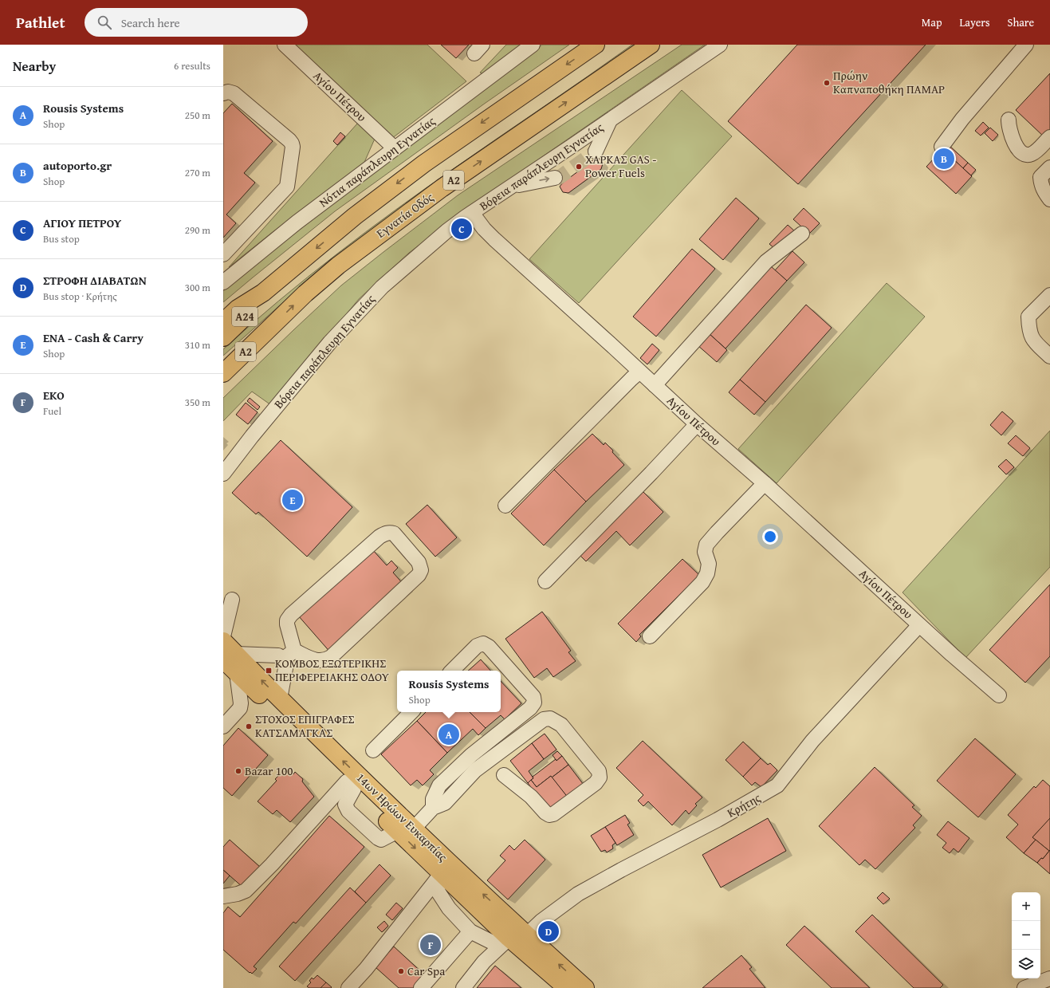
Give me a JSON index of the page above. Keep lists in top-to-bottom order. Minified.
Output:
{"streets":{"main road":["Α2","Εγνατία Οδός","Α24","14ων Ηρώων Ευκαρπίας"],"street":["Αγίου Πέτρου","Νότια παράπλευρη Εγνατίας","Βόρεια παράπλευρη Εγνατίας","Κρήτης"]},"crossings":[["Αγίου Πέτρου","Νότια παράπλευρη Εγνατίας"],["Αγίου Πέτρου","Βόρεια παράπλευρη Εγνατίας"],["Αγίου Πέτρου","Κρήτης"],["Α2","Α24"],["Κρήτης","14ων Ηρώων Ευκαρπίας"]],"places":{"other":["Πρώην Καπναποθήκη ΠΑΜΑΡ","ΧΑΡΚΑΣ GAS - Power Fuels","ΣΤΟΧΟΣ ΕΠΙΓΡΑΦΕΣ ΚΑΤΣΑΜΑΓΚΑΣ","Bazar 100","Car Spa"],"transit":["ΚΟΜΒΟΣ ΕΞΩΤΕΡΙΚΗΣ ΠΕΡΙΦΕΡΕΙΑΚΗΣ ΟΔΟΥ"]},"page":{"header":"Pathlet","search":"Search here","nav":["Map","Layers","Share"],"heading":["Nearby","6 results"],"list":[{"mark":"A","name":"Rousis Systems","note":"Shop","value":"250 m"},{"mark":"B","name":"autoporto.gr","note":"Shop","value":"270 m"},{"mark":"C","name":"ΑΓΙΟΥ ΠΕΤΡΟΥ","note":"Bus stop","value":"290 m"},{"mark":"D","name":"ΣΤΡΟΦΗ ΔΙΑΒΑΤΩΝ","note":"Bus stop · Κρήτης","value":"300 m"},{"mark":"E","name":"ENA - Cash & Carry","note":"Shop","value":"310 m"},{"mark":"F","name":"ΕΚΟ","note":"Fuel","value":"350 m"}],"pins":["B","C","E","A","D","F"],"popup":["Rousis Systems","Shop"],"map_buttons":["+","−"]}}
